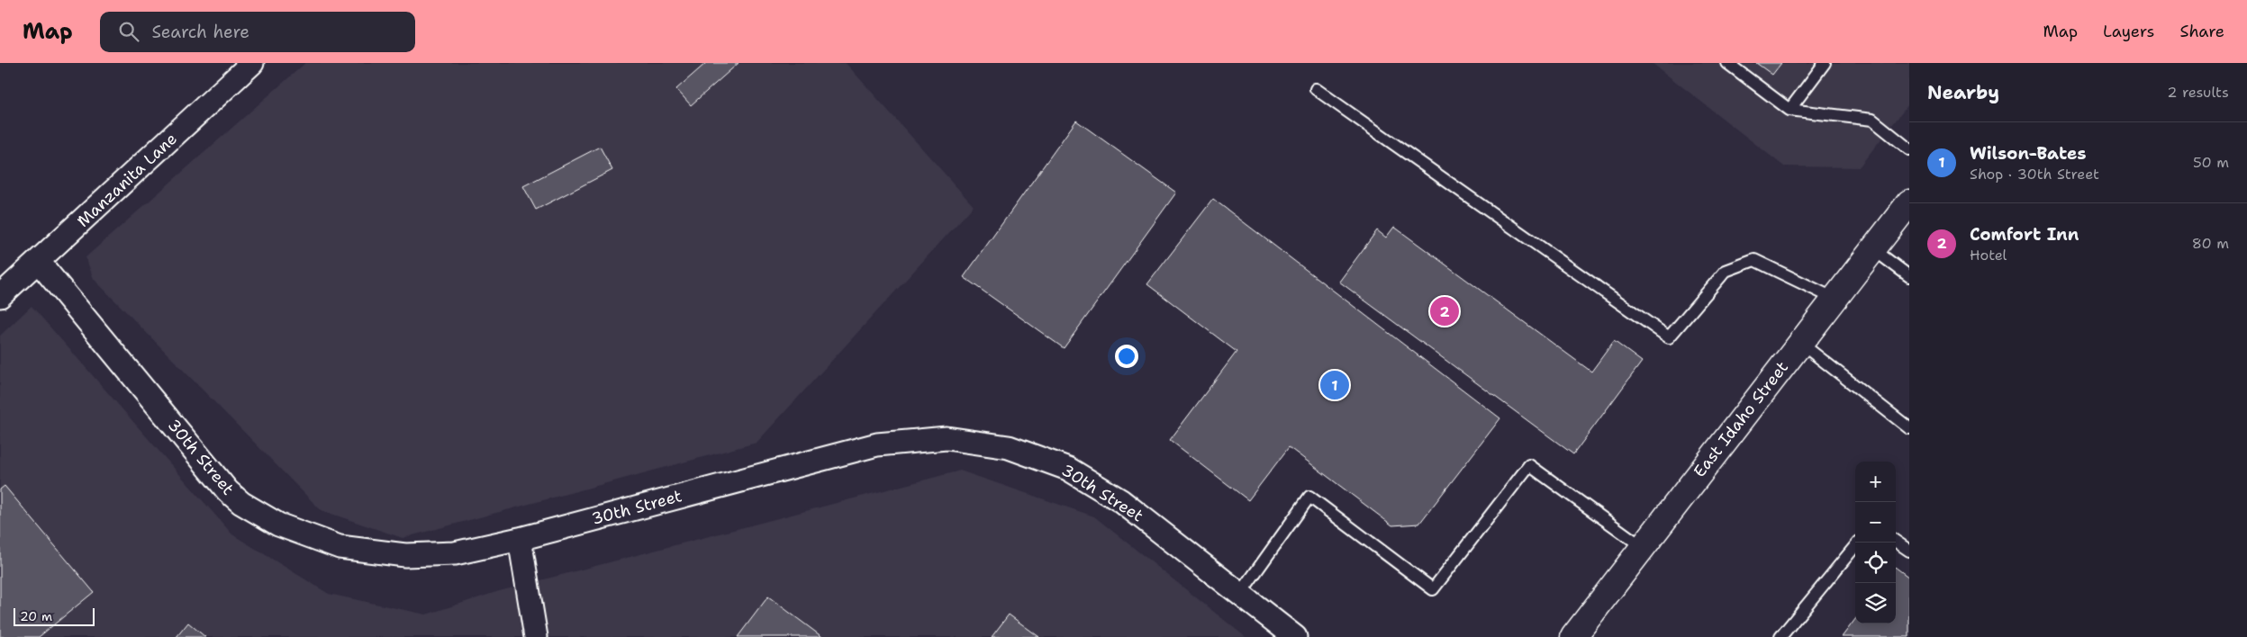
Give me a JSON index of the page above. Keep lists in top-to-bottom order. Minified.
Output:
{"streets":{"street":["Manzanita Lane","East Idaho Street","30th Street"]},"crossings":[["Manzanita Lane","30th Street"]],"scale_bar":"20 m","page":{"header":"Map","search":"Search here","nav":["Map","Layers","Share"],"heading":["Nearby","2 results"],"list":[{"mark":"1","name":"Wilson-Bates","note":"Shop · 30th Street","value":"50 m"},{"mark":"2","name":"Comfort Inn","note":"Hotel","value":"80 m"}],"pins":["2","1"],"map_buttons":["+","−"],"scale":"20 m"}}
